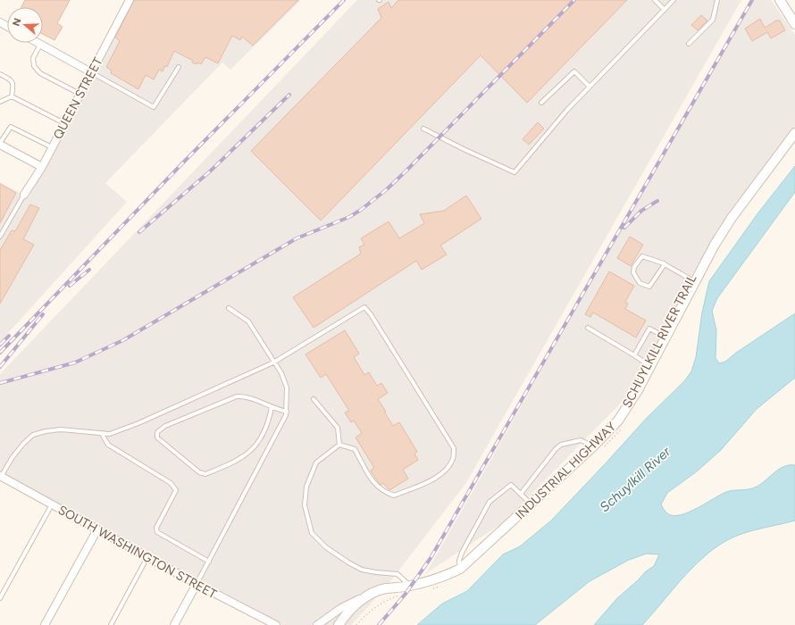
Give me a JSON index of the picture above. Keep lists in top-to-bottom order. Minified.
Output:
{"streets":{"street":["QUEEN STREET","INDUSTRIAL HIGHWAY","SOUTH WASHINGTON STREET"],"path":["SCHUYLKILL RIVER TRAIL"]},"crossings":[["SCHUYLKILL RIVER TRAIL","INDUSTRIAL HIGHWAY"]],"water":["Schuylkill River"],"north":"left"}
